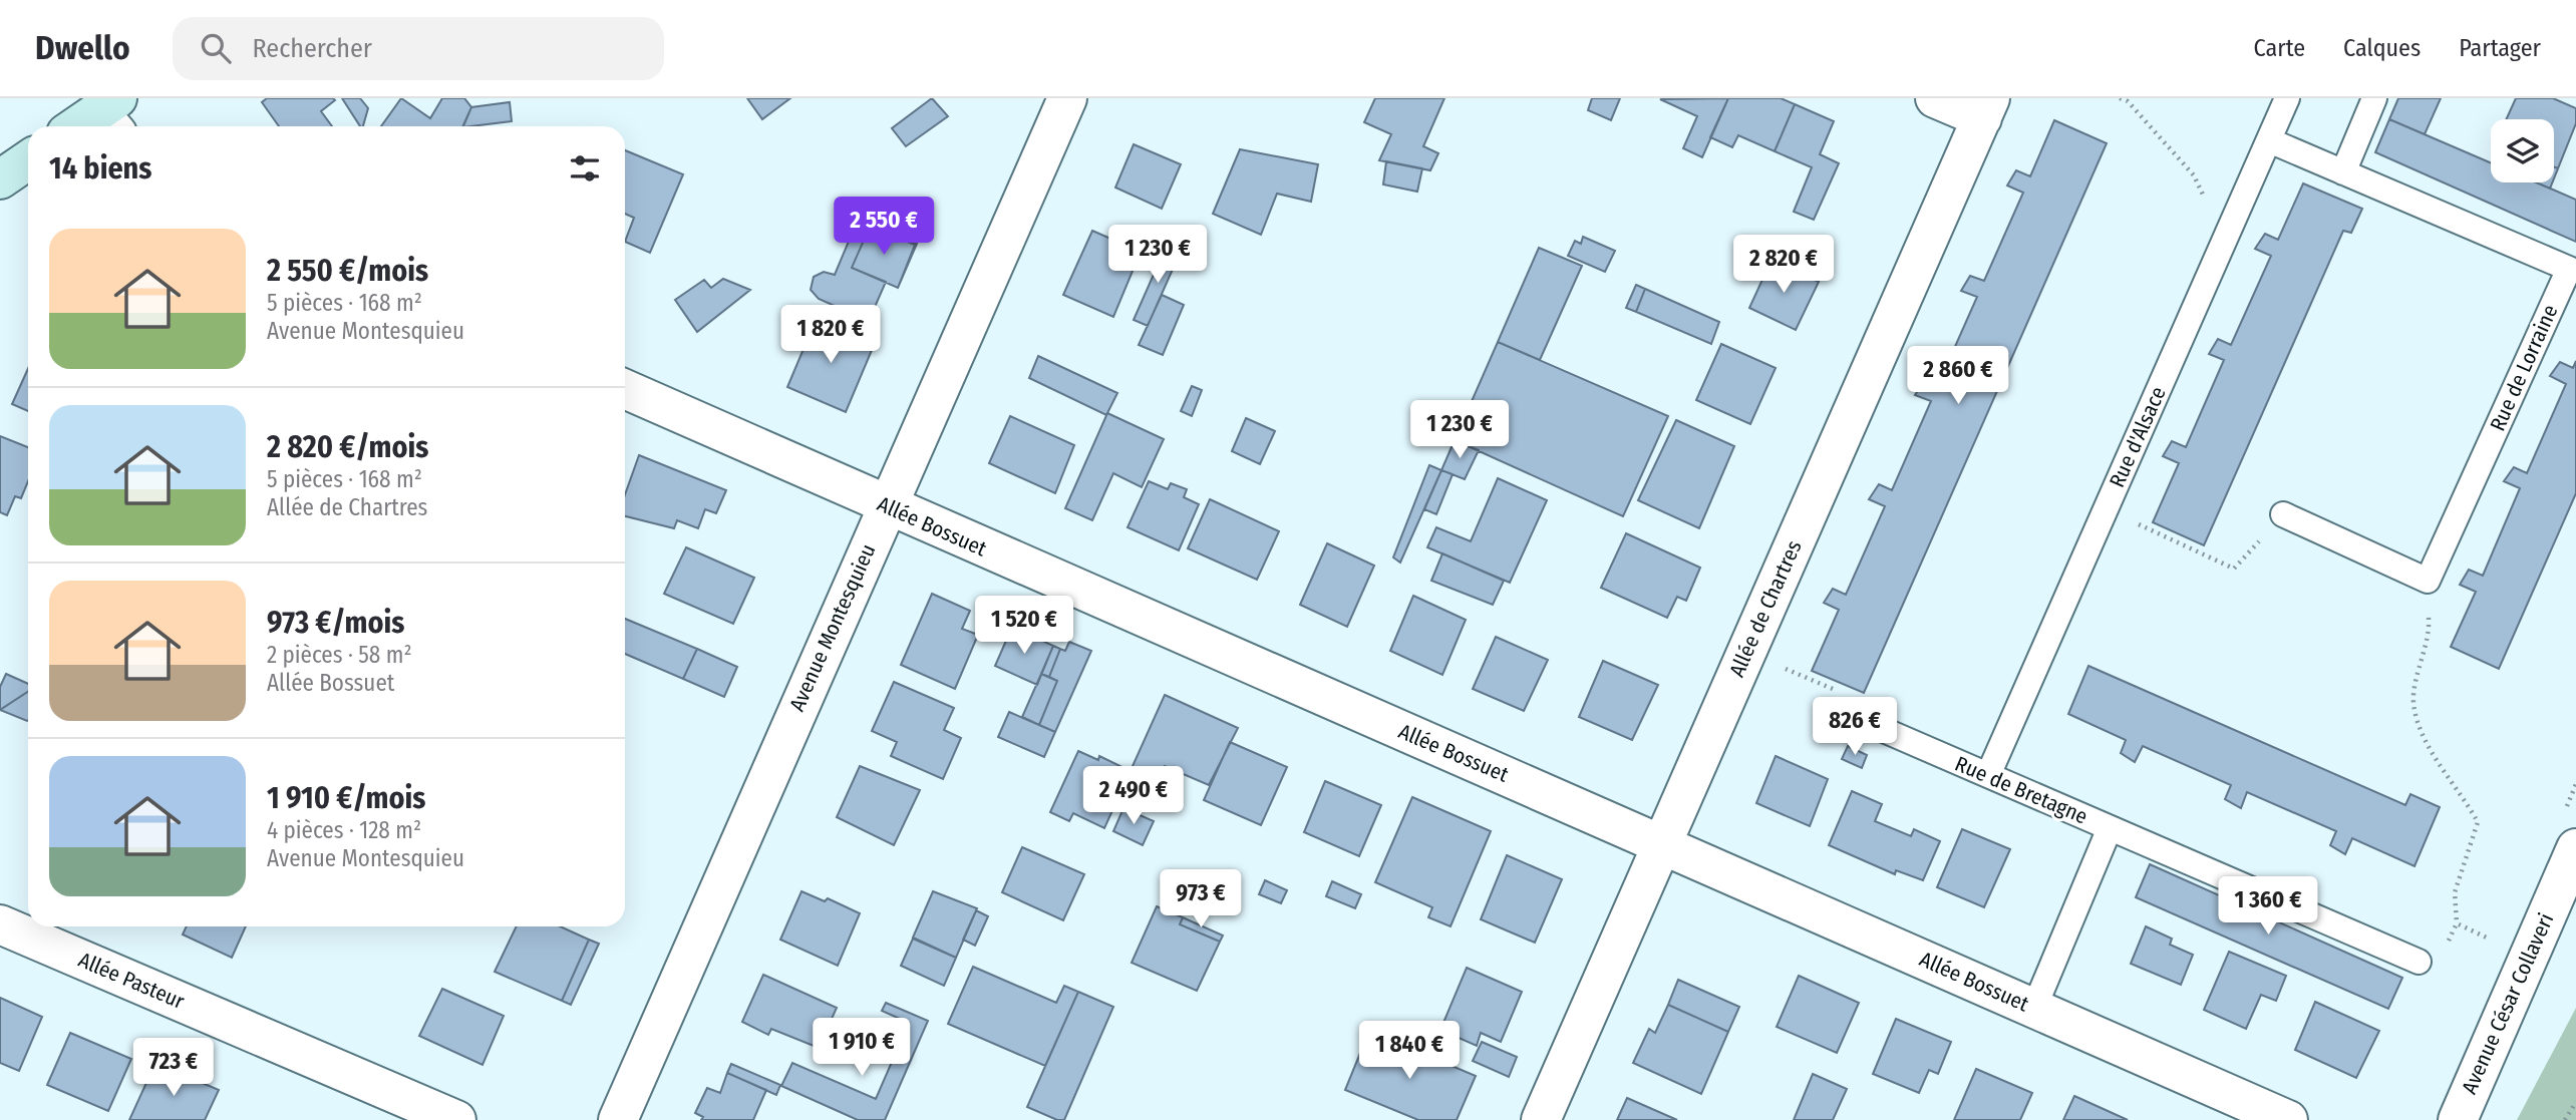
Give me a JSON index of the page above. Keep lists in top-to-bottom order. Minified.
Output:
{"streets":{"street":["Allée Bossuet","Allée de Chartres","Avenue Montesquieu","Allée Pasteur","Avenue César Collaveri"],"lane":["Rue de Lorraine","Rue d'Alsace","Rue de Bretagne"]},"crossings":[["Rue de Lorraine","Rue d'Alsace"],["Rue d'Alsace","Rue de Bretagne"],["Allée Bossuet","Allée de Chartres"],["Allée Bossuet","Avenue Montesquieu"],["Allée Bossuet","Rue de Bretagne"]],"page":{"header":"Dwello","search":"Rechercher","nav":["Carte","Calques","Partager"],"heading":"14 biens","price":["2 550 €","1 230 €","2 820 €","1 820 €","2 860 €","1 230 €","1 520 €","826 €","2 490 €","973 €","1 360 €","1 910 €","1 840 €","723 €"],"list":[{"name":"2 550 €/mois","note":"5 pièces · 168 m² · Avenue Montesquieu"},{"name":"2 820 €/mois","note":"5 pièces · 168 m² · Allée de Chartres"},{"name":"973 €/mois","note":"2 pièces · 58 m² · Allée Bossuet"},{"name":"1 910 €/mois","note":"4 pièces · 128 m² · Avenue Montesquieu"}]}}
